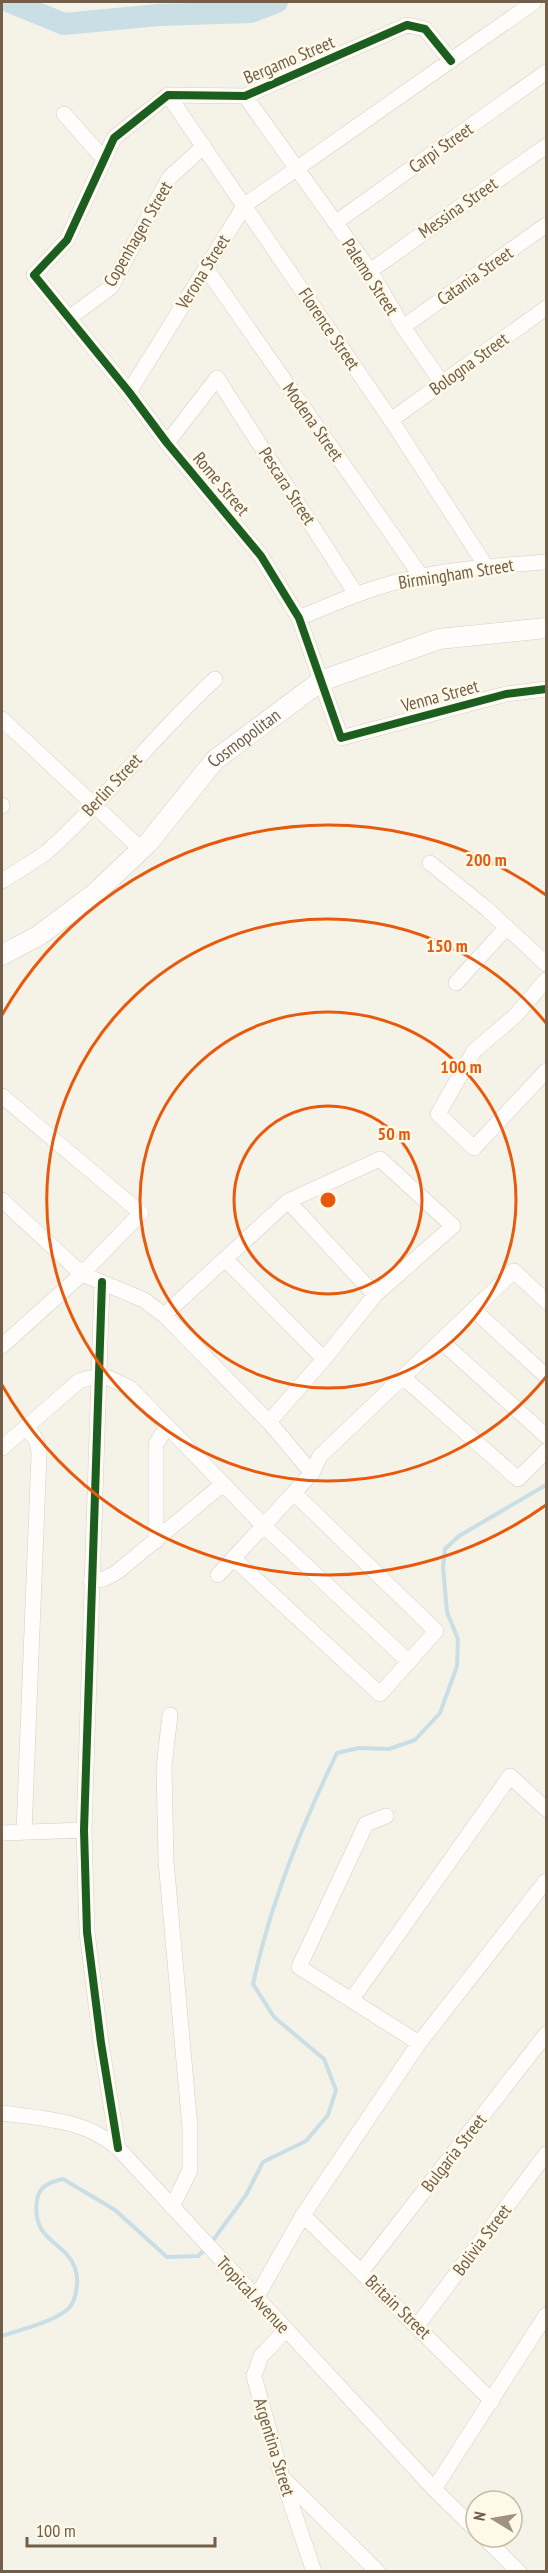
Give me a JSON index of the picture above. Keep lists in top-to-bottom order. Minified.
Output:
{"streets":{"street":["Bergamo Street","Carpi Street","Messina Street","Copenhagen Street","Verona Street","Catania Street","Palemo Street","Florence Street","Bologna Street","Modena Street","Rome Street","Pescara Street","Birmingham Street","Venna Street","Cosmopolitan","Berlin Street","Bulgaria Street","Bolivia Street","Tropical Avenue","Britain Street","Argentina Street"]},"crossings":[["Bergamo Street","Verona Street"],["Bergamo Street","Palemo Street"],["Bergamo Street","Florence Street"],["Carpi Street","Palemo Street"],["Messina Street","Palemo Street"],["Copenhagen Street","Florence Street"],["Copenhagen Street","Rome Street"],["Verona Street","Palemo Street"],["Verona Street","Florence Street"],["Verona Street","Modena Street"],["Verona Street","Rome Street"],["Catania Street","Palemo Street"],["Palemo Street","Bologna Street"],["Florence Street","Bologna Street"],["Florence Street","Birmingham Street"],["Modena Street","Birmingham Street"],["Rome Street","Pescara Street"],["Rome Street","Birmingham Street"],["Rome Street","Venna Street"],["Rome Street","Cosmopolitan"],["Pescara Street","Birmingham Street"],["Bulgaria Street","Britain Street"],["Bolivia Street","Britain Street"],["Tropical Avenue","Argentina Street"]],"scale_bar":"100 m","north":"left","rings":["200 m","150 m","100 m","50 m"]}
